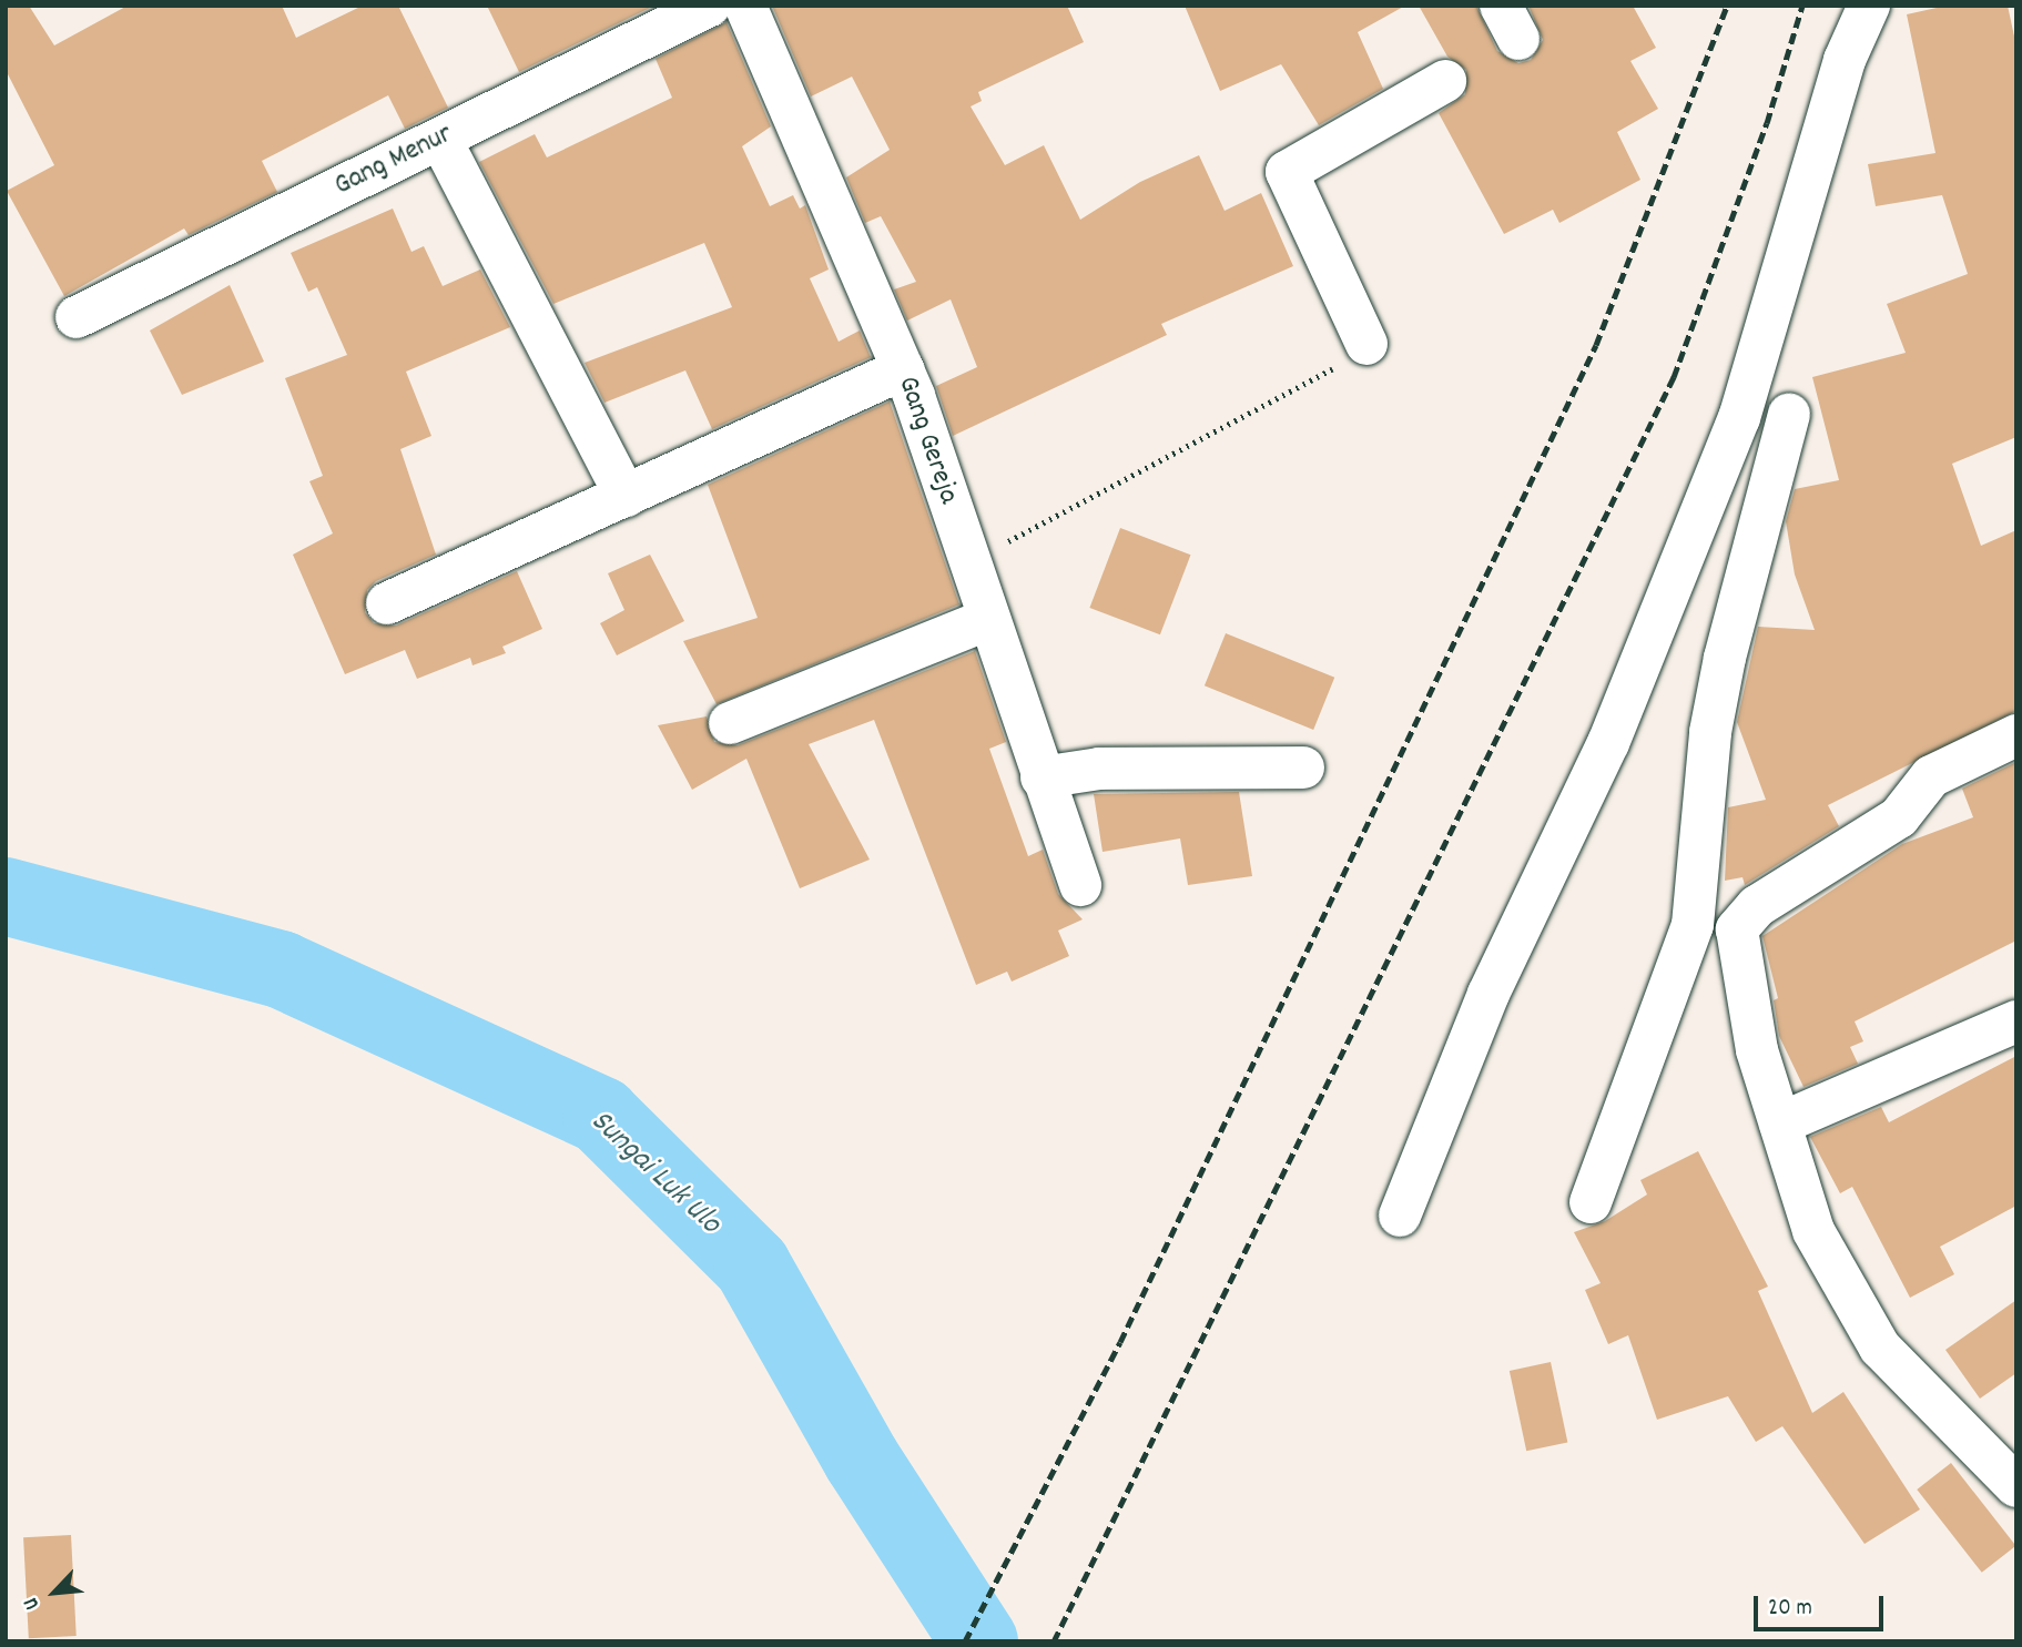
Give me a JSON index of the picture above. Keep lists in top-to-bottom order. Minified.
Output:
{"streets":{"street":["Gang Menur","Gang Gereja"]},"water":["Sungai Luk Ulo"],"scale_bar":"20 m","north":"bottom left"}
